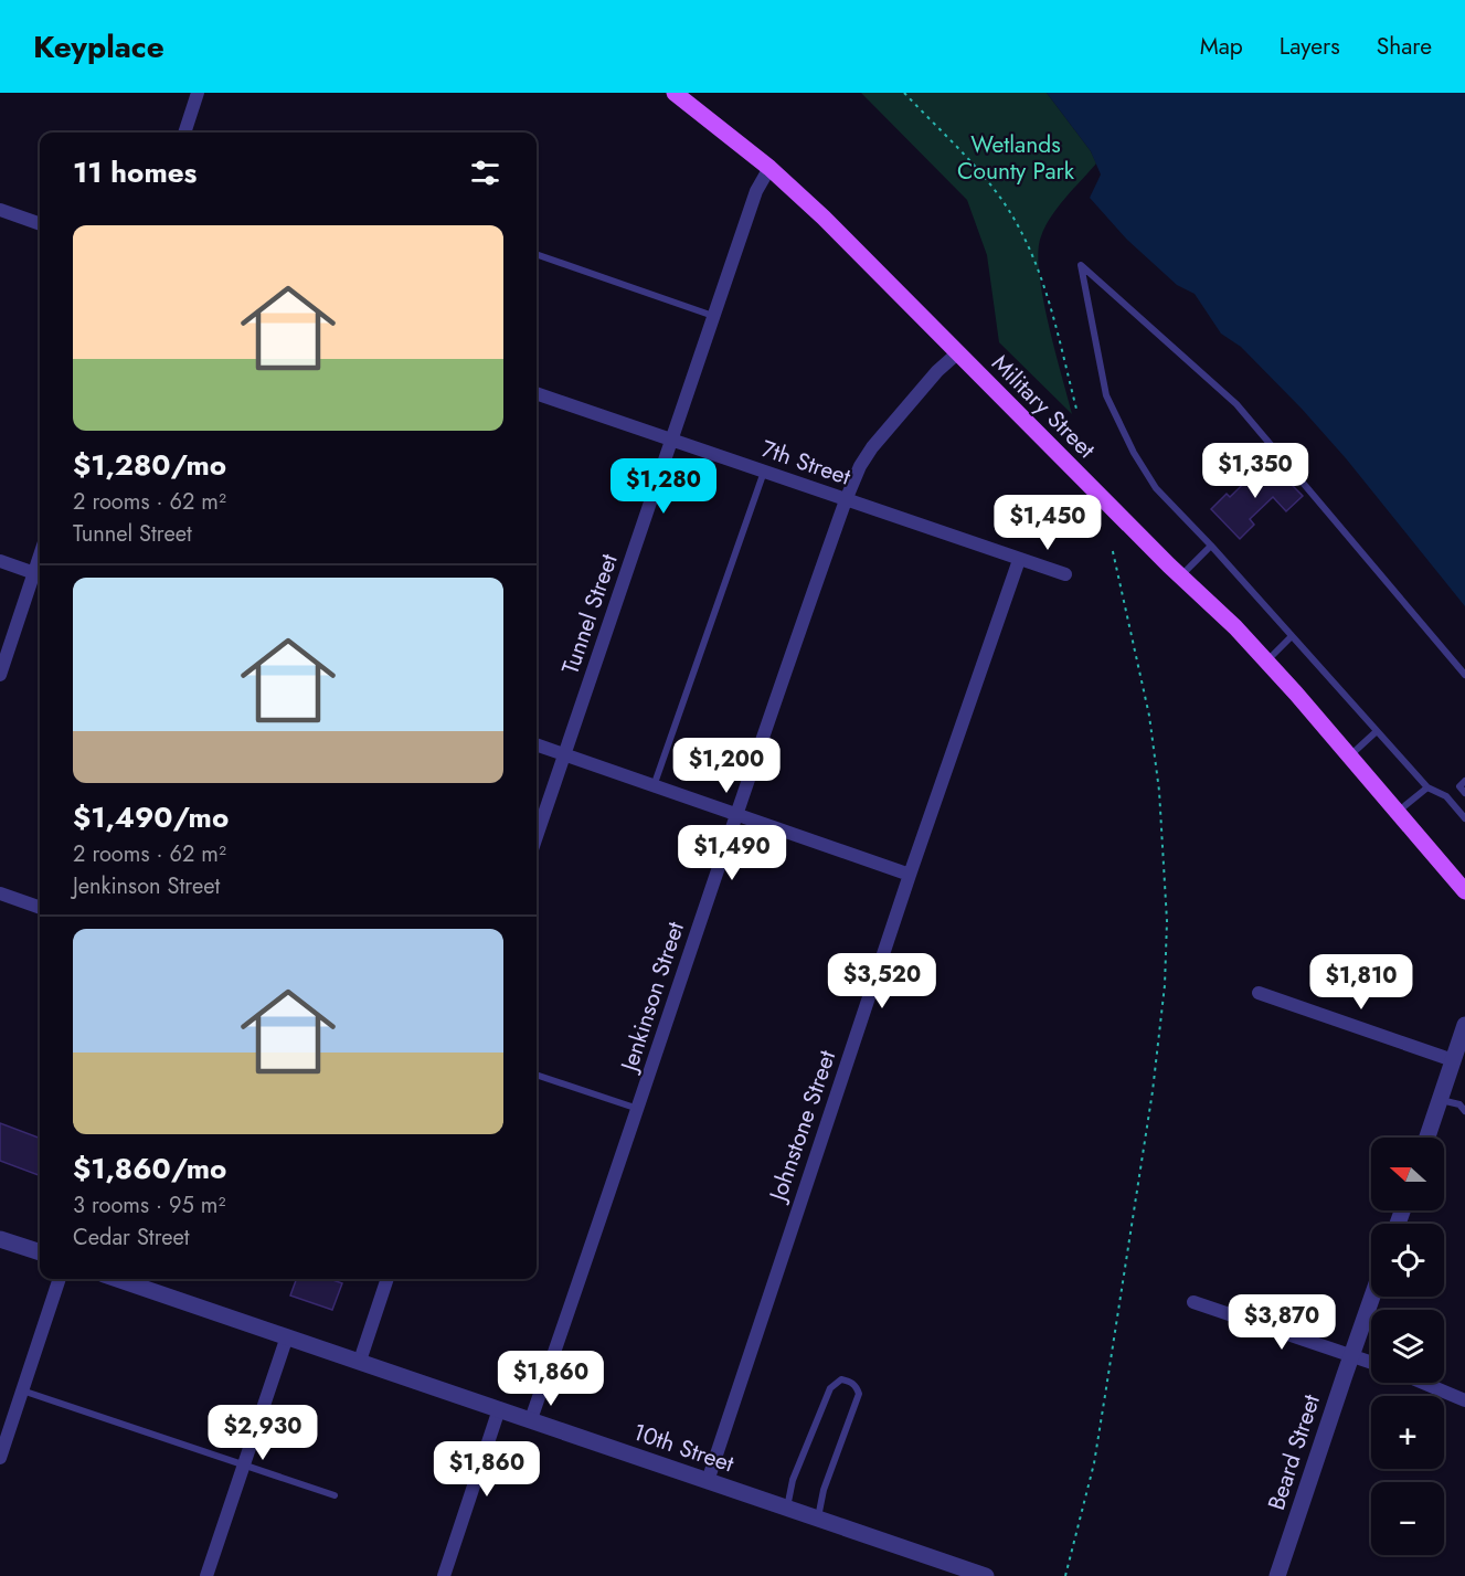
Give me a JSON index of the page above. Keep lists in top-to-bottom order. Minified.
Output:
{"streets":{"main road":["Military Street"],"street":["7th Street","Tunnel Street","Jenkinson Street","Johnstone Street","10th Street","Beard Street"]},"crossings":[["Military Street","Tunnel Street"],["Military Street","Jenkinson Street"],["7th Street","Tunnel Street"],["7th Street","Jenkinson Street"],["7th Street","Johnstone Street"],["Jenkinson Street","10th Street"],["Johnstone Street","10th Street"]],"parks":["Wetlands County Park"],"north":"left","page":{"header":"Keyplace","nav":["Map","Layers","Share"],"heading":"11 homes","list":[{"name":"$1,280/mo","note":"2 rooms · 62 m² · Tunnel Street"},{"name":"$1,490/mo","note":"2 rooms · 62 m² · Jenkinson Street"},{"name":"$1,860/mo","note":"3 rooms · 95 m² · Cedar Street"}],"price":["$1,350","$1,280","$1,450","$1,200","$1,490","$3,520","$1,810","$3,870","$1,860","$2,930","$1,860"],"map_buttons":["+","−"]}}
